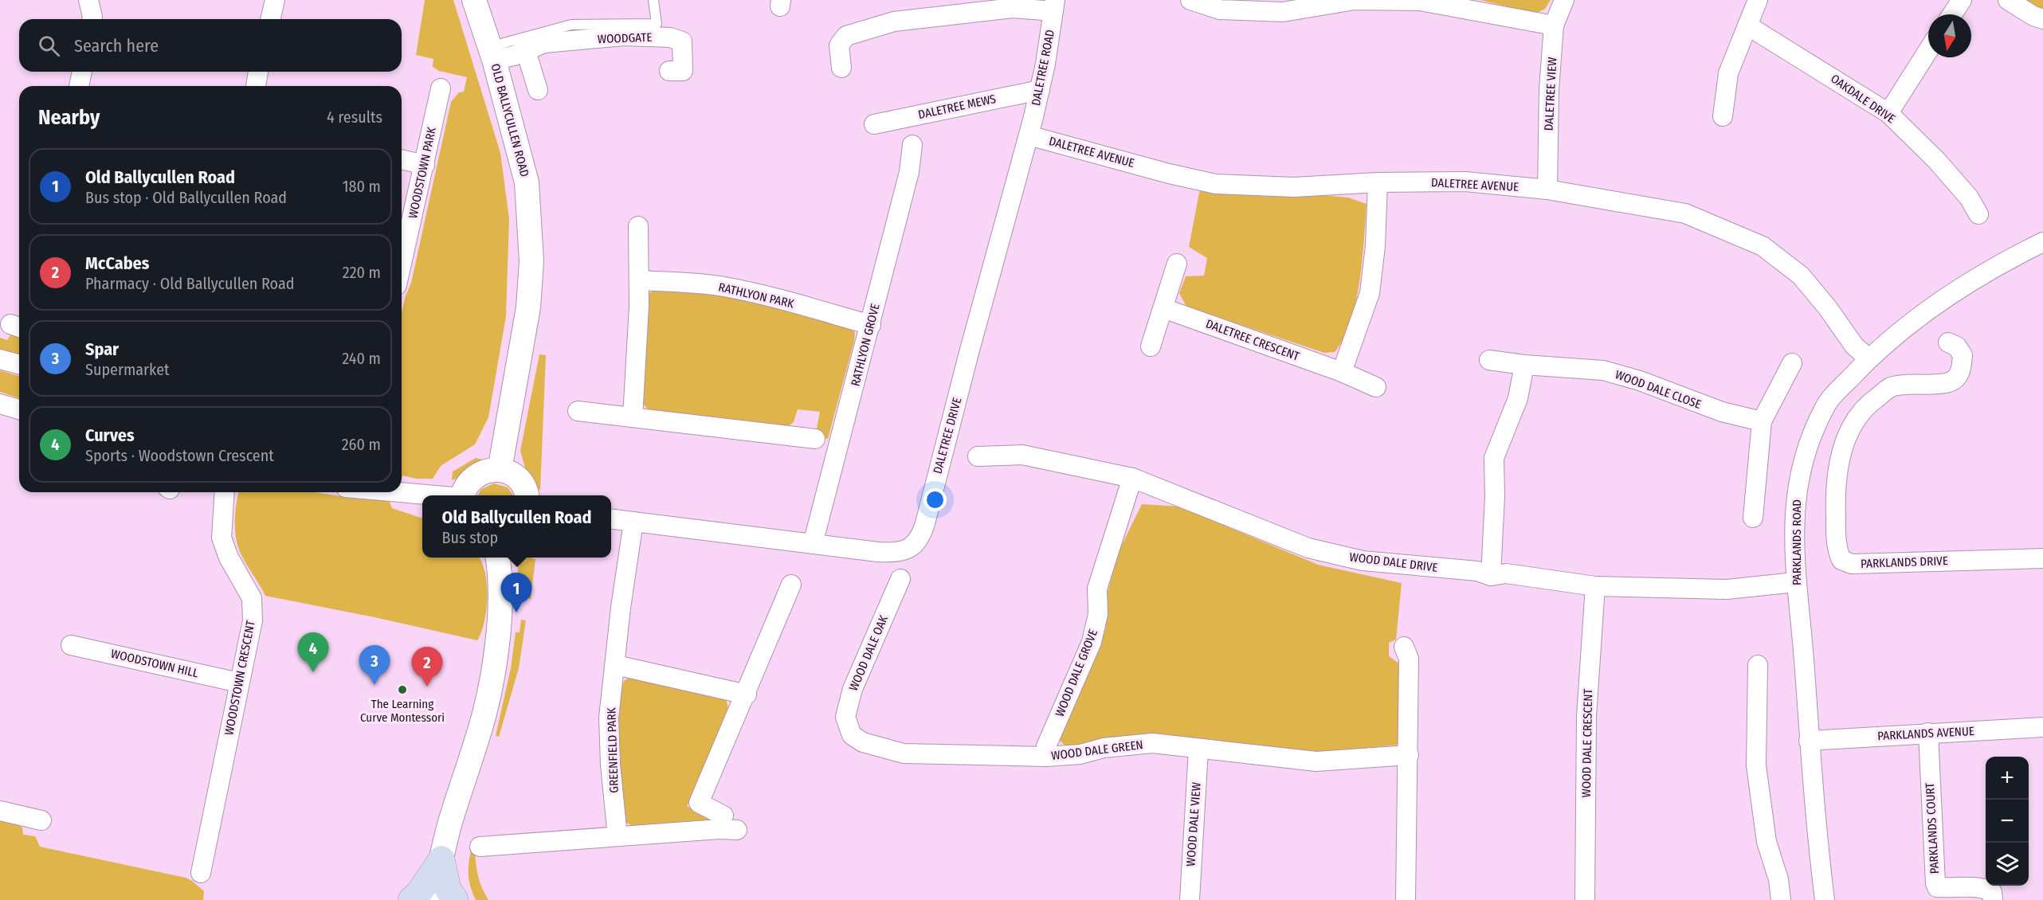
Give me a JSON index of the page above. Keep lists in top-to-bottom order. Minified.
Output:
{"streets":{"street":["WOODGATE","DALETREE ROAD","DALETREE VIEW","OAKDALE DRIVE","DALETREE MEWS","OLD BALLYCULLEN ROAD","DALETREE AVENUE","WOODSTOWN PARK","RATHLYON PARK","DALETREE CRESCENT","RATHLYON GROVE","WOOD DALE CLOSE","DALETREE DRIVE","PARKLANDS ROAD","WOOD DALE DRIVE","PARKLANDS DRIVE","WOOD DALE OAK","WOODSTOWN HILL","WOOD DALE GROVE","WOODSTOWN CRESCENT","PARKLANDS AVENUE","WOOD DALE CRESCENT","GREENFIELD PARK","WOOD DALE GREEN","WOOD DALE VIEW","PARKLANDS COURT"]},"crossings":[["WOODGATE","OLD BALLYCULLEN ROAD"],["DALETREE ROAD","DALETREE MEWS"],["DALETREE ROAD","DALETREE AVENUE"],["DALETREE ROAD","DALETREE DRIVE"],["DALETREE VIEW","DALETREE AVENUE"],["DALETREE AVENUE","DALETREE DRIVE"],["DALETREE AVENUE","PARKLANDS ROAD"],["RATHLYON PARK","RATHLYON GROVE"],["RATHLYON GROVE","DALETREE DRIVE"],["DALETREE DRIVE","GREENFIELD PARK"],["PARKLANDS ROAD","WOOD DALE DRIVE"],["PARKLANDS ROAD","PARKLANDS AVENUE"],["WOOD DALE DRIVE","WOOD DALE GROVE"],["WOOD DALE DRIVE","WOOD DALE CRESCENT"],["WOOD DALE OAK","WOOD DALE GREEN"],["WOODSTOWN HILL","WOODSTOWN CRESCENT"],["WOOD DALE GROVE","WOOD DALE GREEN"],["PARKLANDS AVENUE","PARKLANDS COURT"],["WOOD DALE GREEN","WOOD DALE VIEW"]],"places":["The Learning Curve Montessori"],"north":"bottom","page":{"search":"Search here","heading":["Nearby","4 results"],"list":[{"mark":"1","name":"Old Ballycullen Road","note":"Bus stop · Old Ballycullen Road","value":"180 m"},{"mark":"2","name":"McCabes","note":"Pharmacy · Old Ballycullen Road","value":"220 m"},{"mark":"3","name":"Spar","note":"Supermarket","value":"240 m"},{"mark":"4","name":"Curves","note":"Sports · Woodstown Crescent","value":"260 m"}],"popup":["Old Ballycullen Road","Bus stop"],"pins":["1","4","3","2"],"map_buttons":["+","−"]}}
